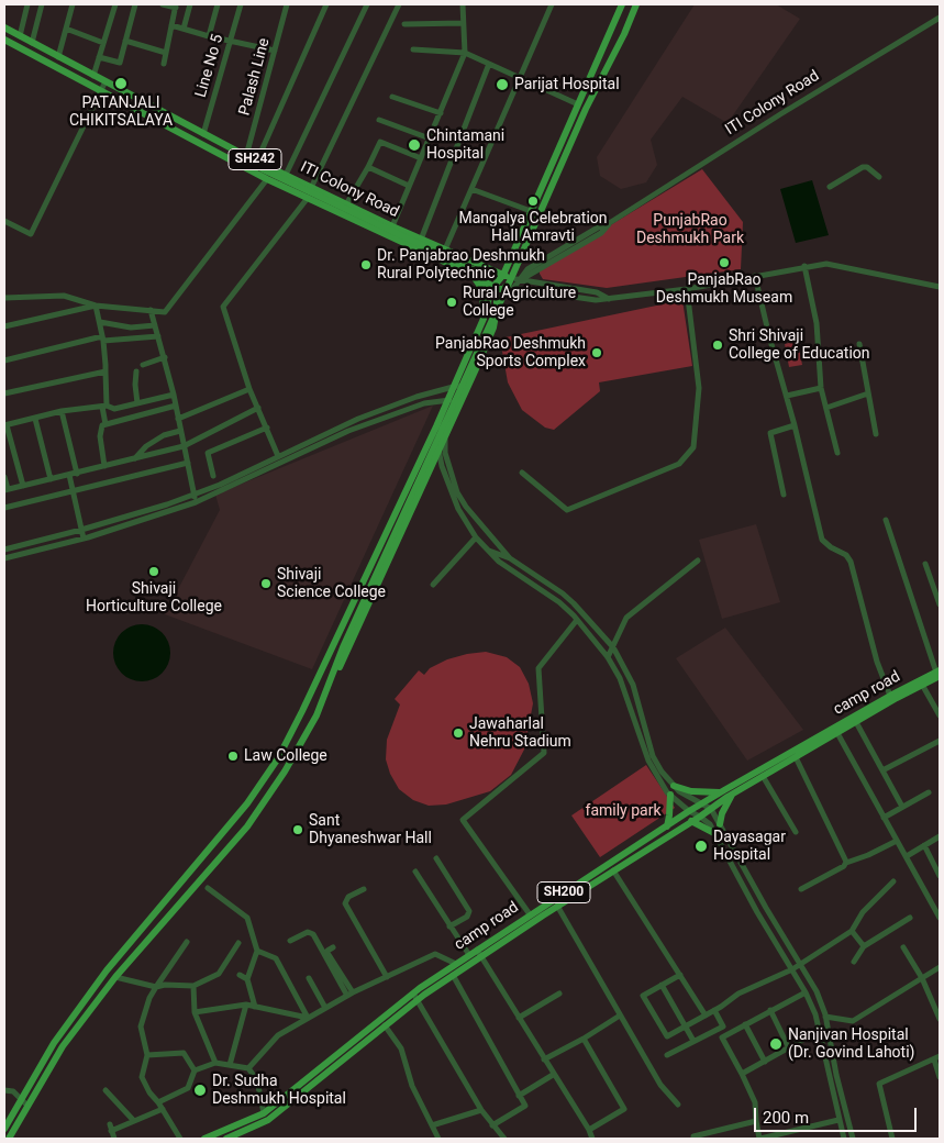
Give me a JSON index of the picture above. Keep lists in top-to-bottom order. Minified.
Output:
{"streets":{"main road":["ITI Colony Road","SH242","camp road","SH200"],"street":["Line No 5","Palash Line"]},"crossings":[["Line No 5","ITI Colony Road"],["Palash Line","ITI Colony Road"]],"parks":["PunjabRao Deshmukh Park","family park"],"places":["PATANJALI CHIKITSALAYA","Parijat Hospital","Chintamani Hospital","Mangalya Celebration Hall Amravti","PanjabRao Deshmukh Museam","Dr. Panjabrao Deshmukh Rural Polytechnic","Rural Agriculture College","Shri Shivaji College of Education","PanjabRao Deshmukh Sports Complex","Shivaji Horticulture College","Shivaji Science College","Jawaharlal Nehru Stadium","Law College","Sant Dhyaneshwar Hall","Dayasagar Hospital","Nanjivan Hospital (Dr. Govind Lahoti)","Dr. Sudha Deshmukh Hospital"],"scale_bar":"200 m"}
